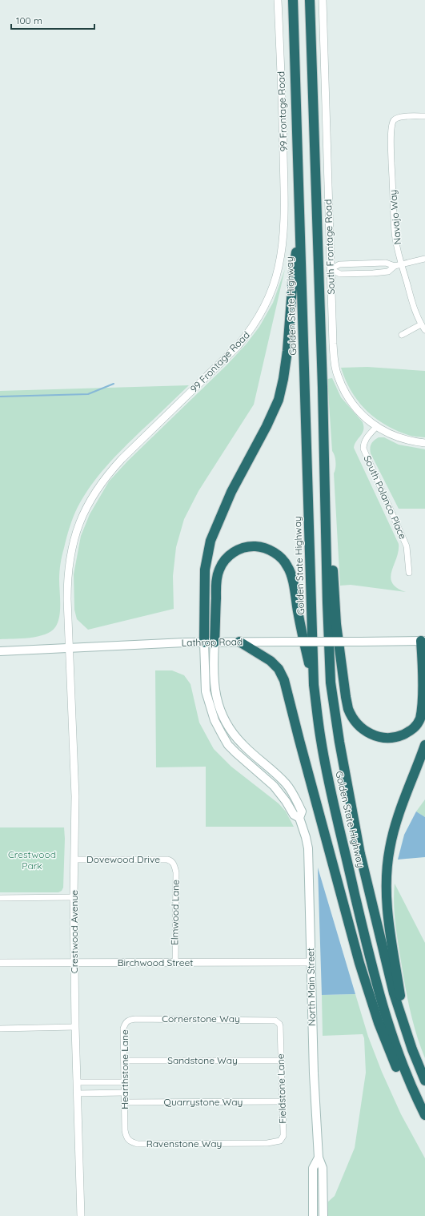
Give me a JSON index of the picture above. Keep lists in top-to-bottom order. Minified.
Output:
{"streets":{"highway":["Golden State Highway"],"main road":["Lathrop Road","North Main Street"],"street":["99 Frontage Road","Navajo Way","South Frontage Road","South Polanco Place","Dovewood Drive","Elmwood Lane","Crestwood Avenue","Birchwood Street","Cornerstone Way","Sandstone Way","Hearthstone Lane","Fieldstone Lane","Quarrystone Way","Ravenstone Way"]},"crossings":[["99 Frontage Road","Lathrop Road"],["99 Frontage Road","Crestwood Avenue"],["South Frontage Road","South Polanco Place"],["Lathrop Road","Crestwood Avenue"],["Lathrop Road","North Main Street"],["Dovewood Drive","Elmwood Lane"],["Dovewood Drive","Crestwood Avenue"],["Elmwood Lane","Birchwood Street"],["Crestwood Avenue","Birchwood Street"],["Birchwood Street","North Main Street"],["Cornerstone Way","Hearthstone Lane"],["Cornerstone Way","Fieldstone Lane"],["Sandstone Way","Hearthstone Lane"],["Sandstone Way","Fieldstone Lane"],["Hearthstone Lane","Quarrystone Way"],["Hearthstone Lane","Ravenstone Way"],["Fieldstone Lane","Quarrystone Way"],["Fieldstone Lane","Ravenstone Way"]],"parks":["Crestwood Park"],"scale_bar":"100 m"}
